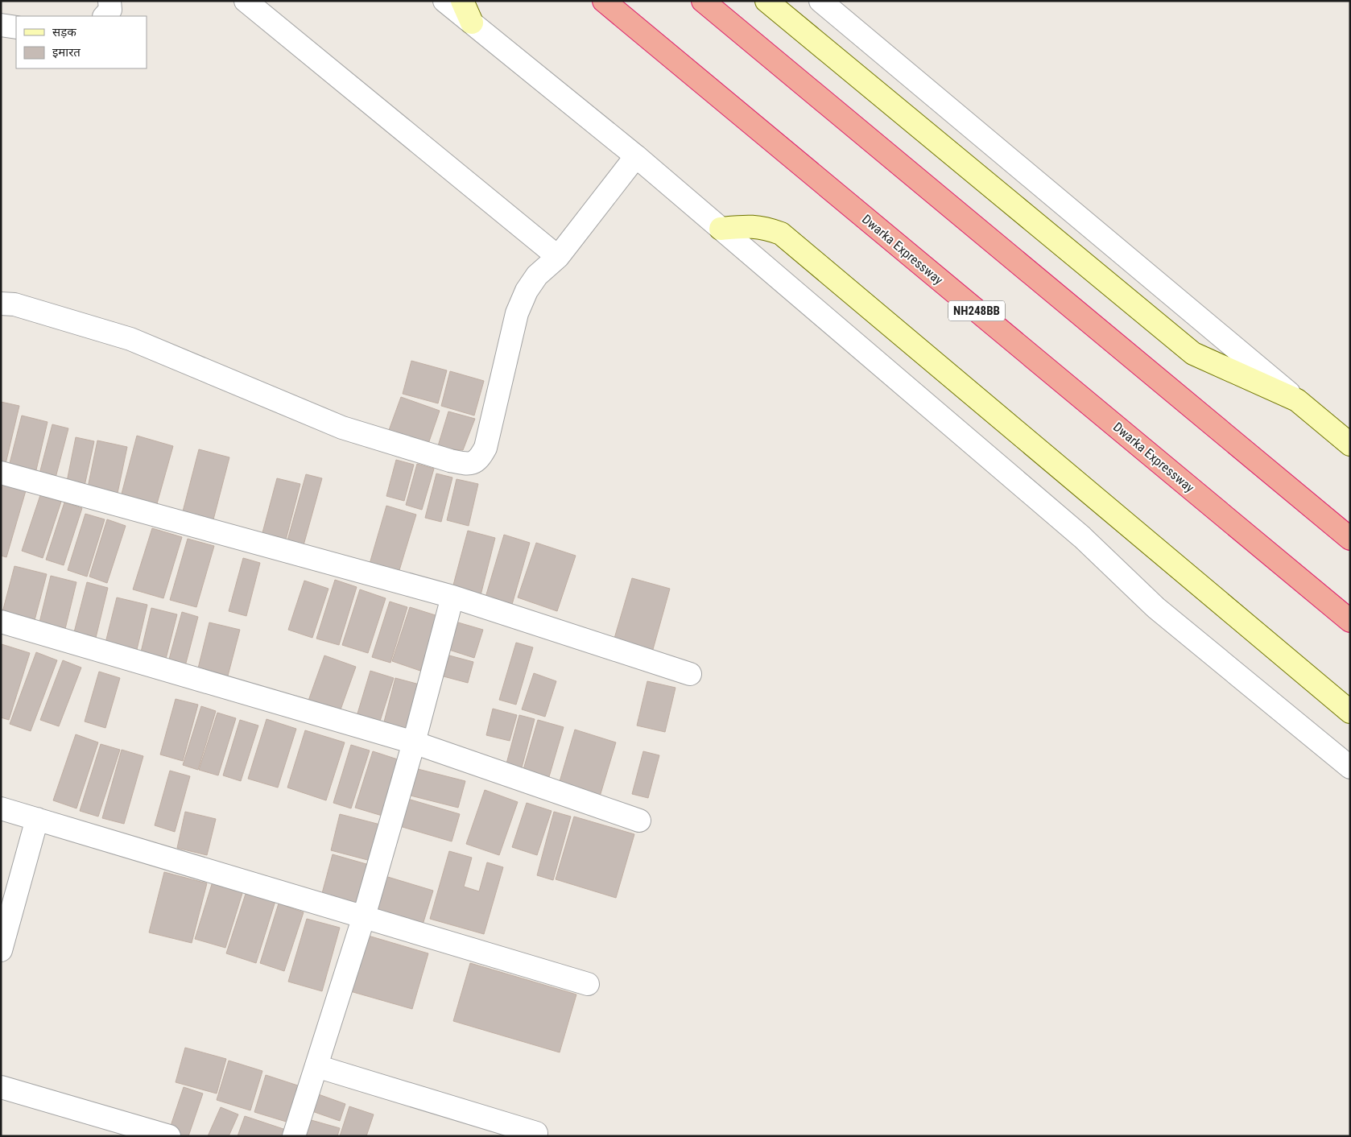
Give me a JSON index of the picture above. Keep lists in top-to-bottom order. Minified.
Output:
{"streets":{"highway":["Dwarka Expressway","NH248BB"]},"legend":["सड़क","इमारत"]}
